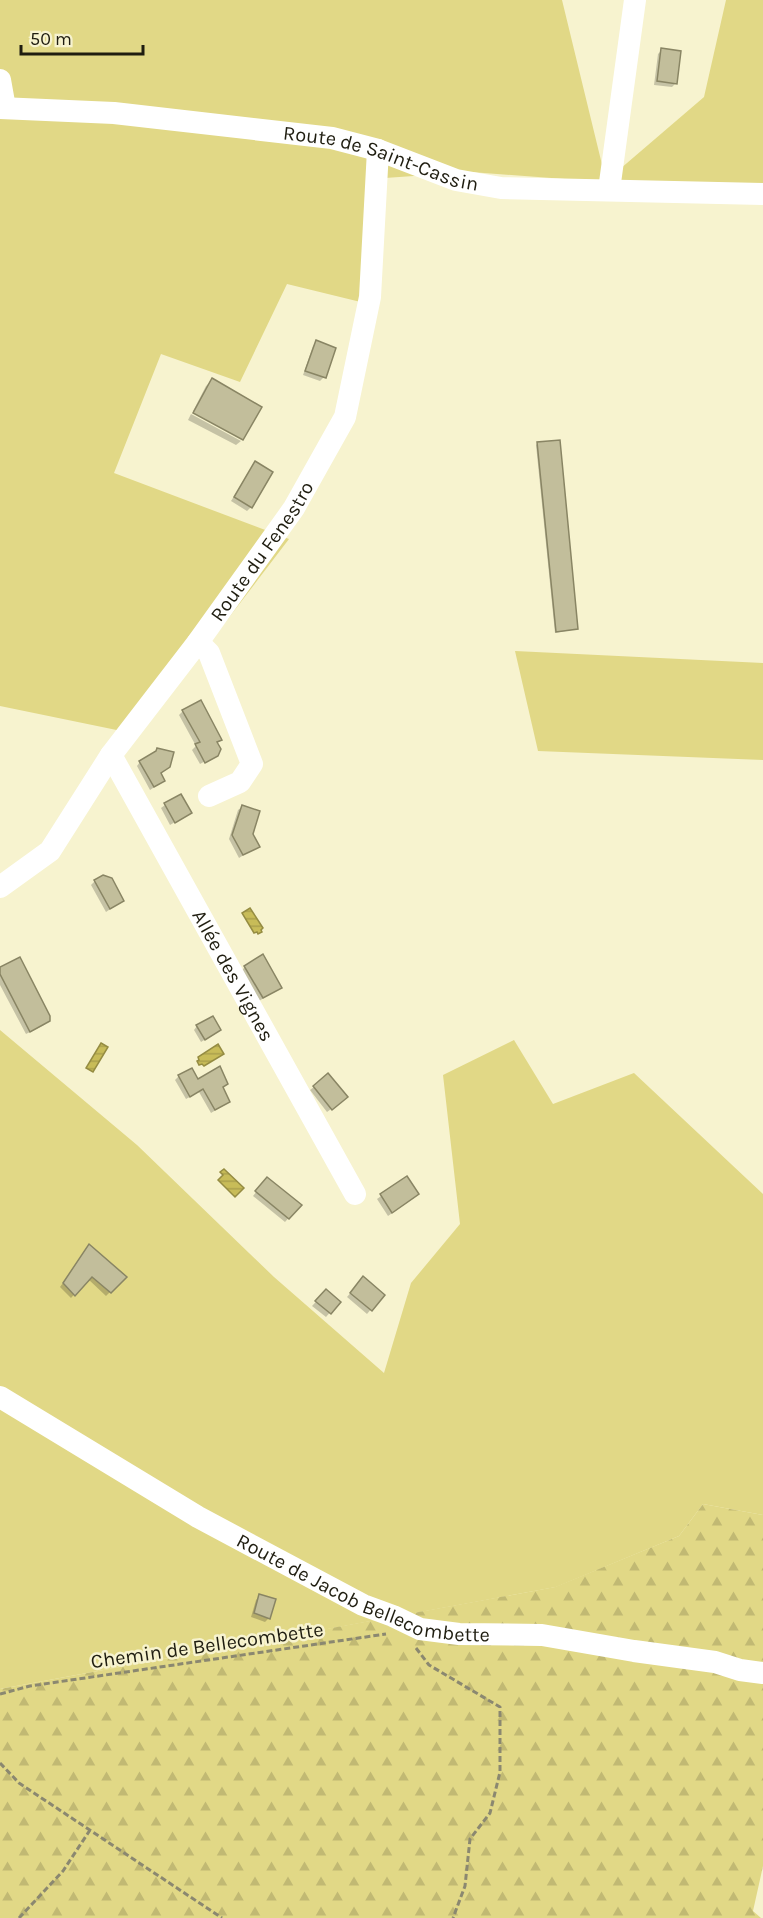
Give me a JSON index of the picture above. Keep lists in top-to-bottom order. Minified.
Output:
{"streets":{"street":["Route de Saint-Cassin","Route du Fenestro","Allée des Vignes","Route de Jacob Bellecombette"],"path":["Chemin de Bellecombette"]},"crossings":[["Route de Saint-Cassin","Route du Fenestro"],["Route du Fenestro","Allée des Vignes"],["Route de Jacob Bellecombette","Chemin de Bellecombette"]],"scale_bar":"50 m"}
